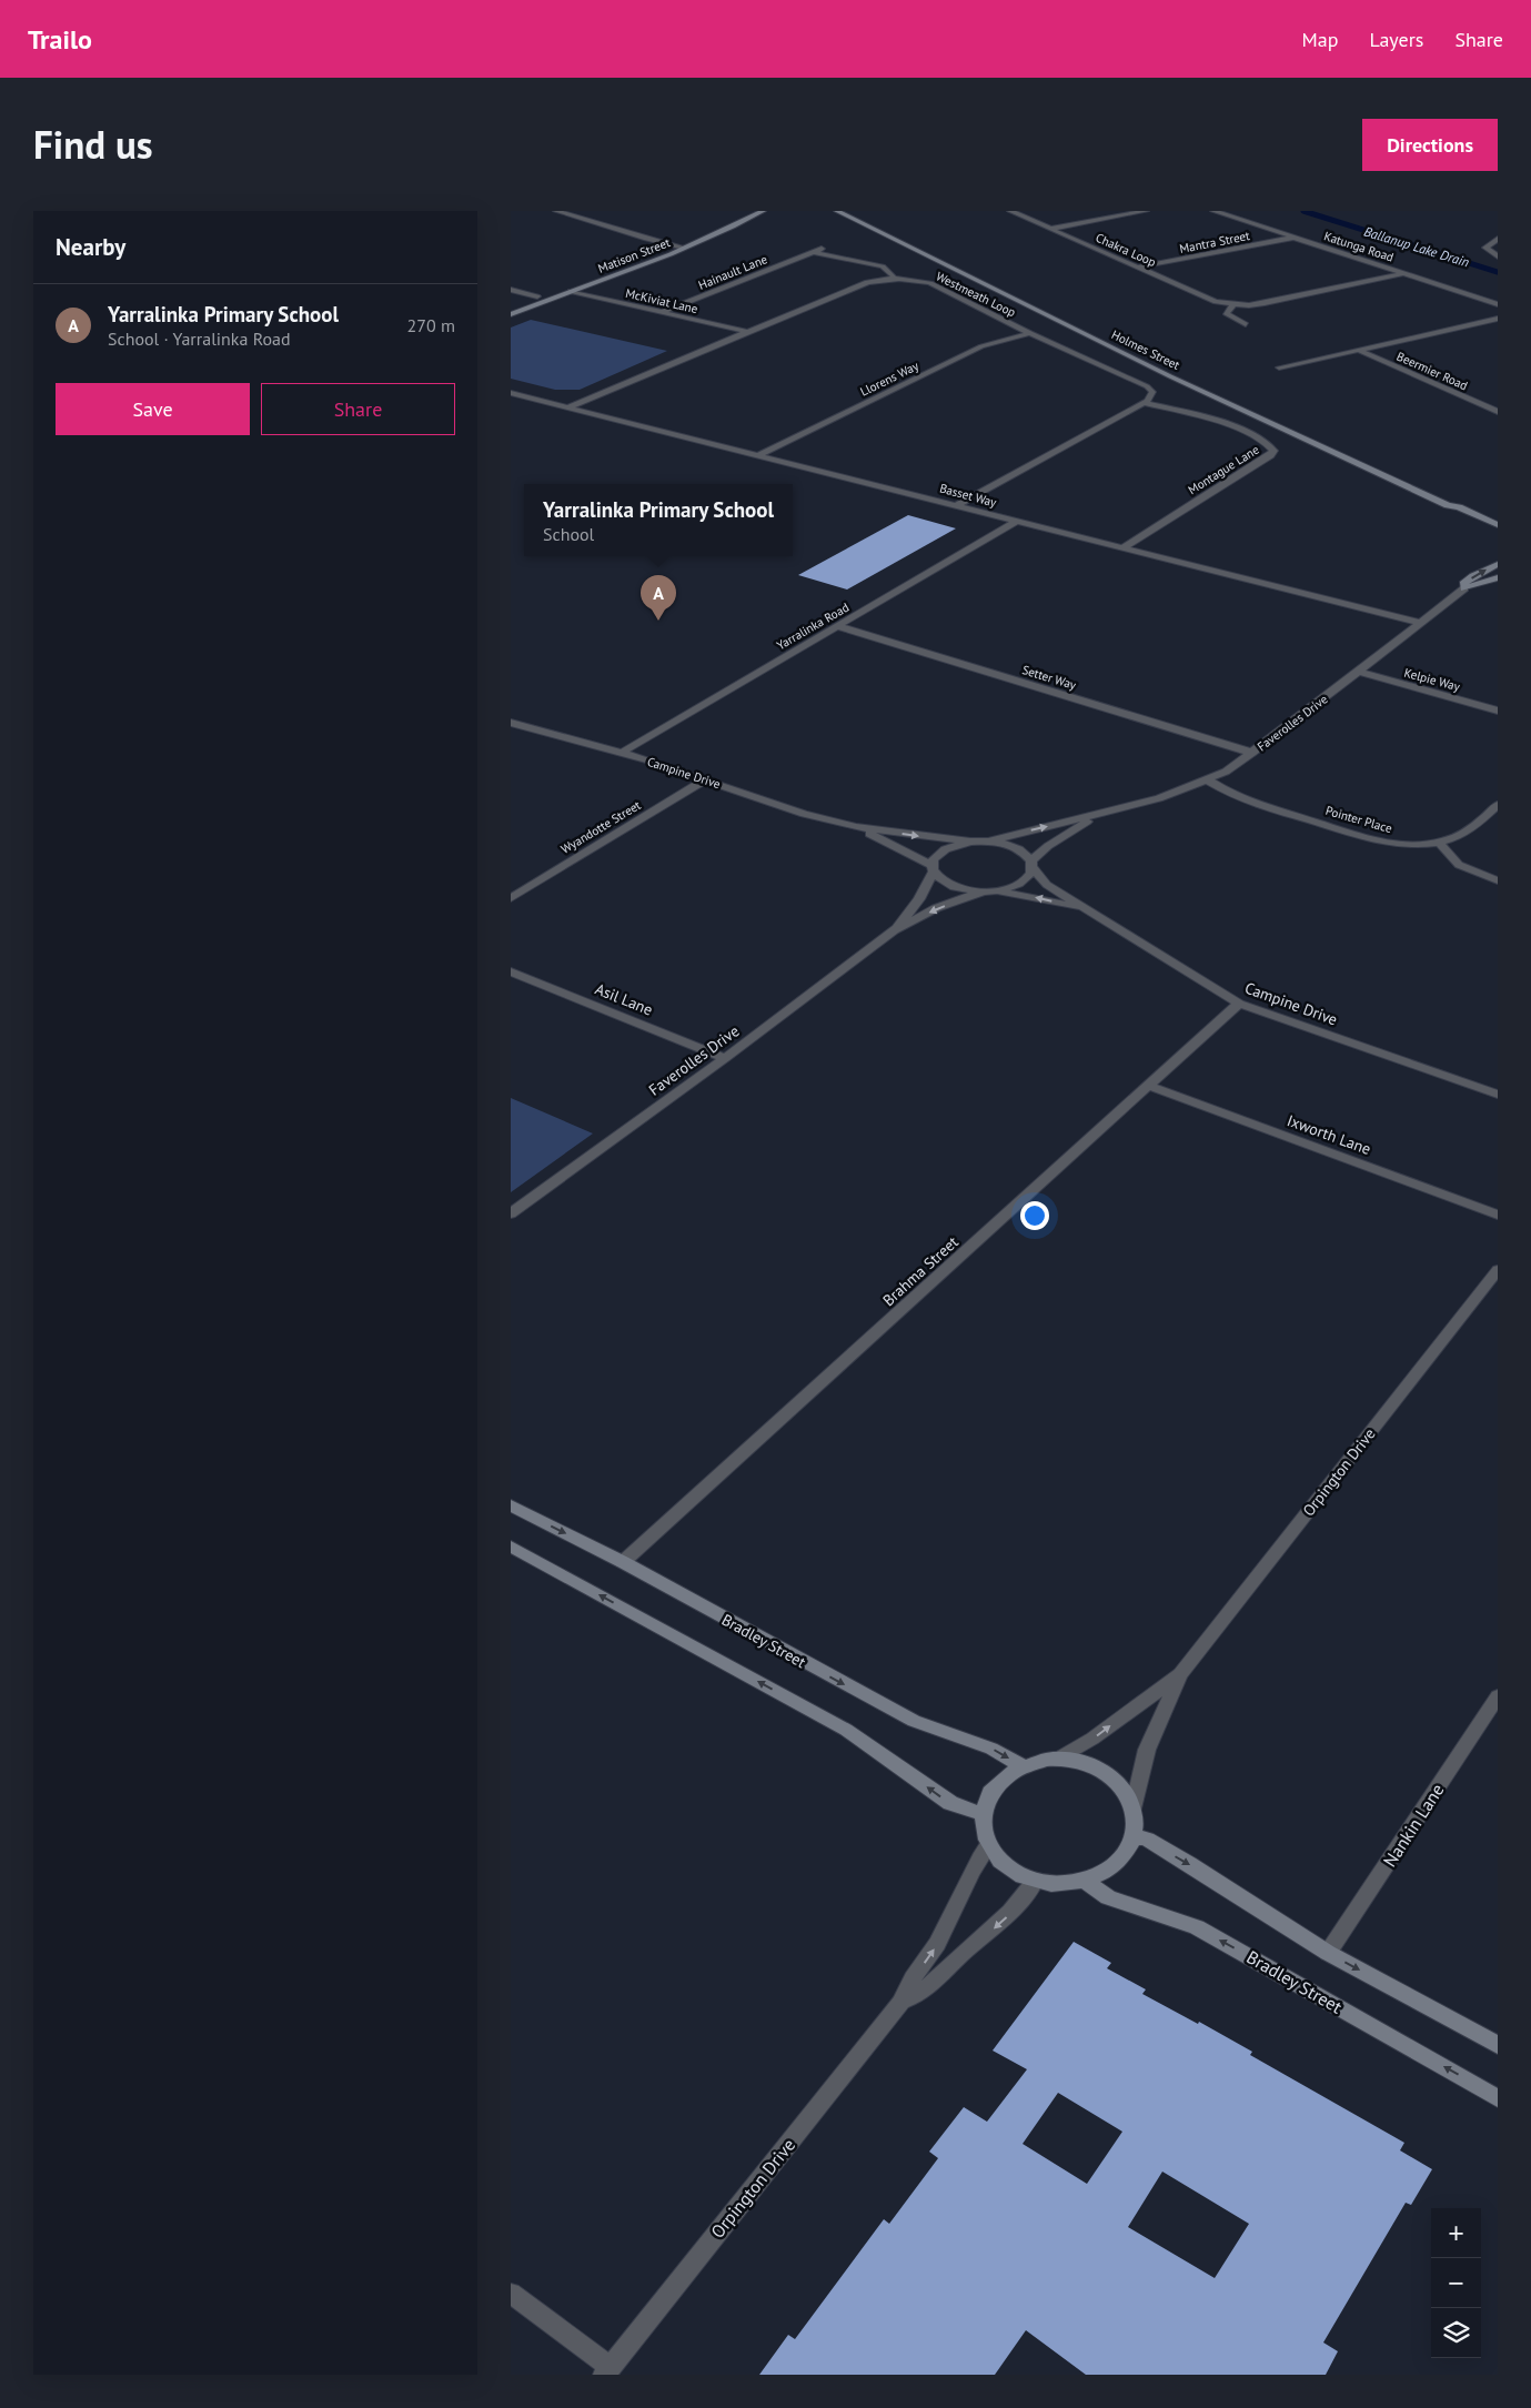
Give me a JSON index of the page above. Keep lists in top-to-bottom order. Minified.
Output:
{"streets":{"street":["Mantra Street","Katunga Road","Chakra Loop","Matison Street","Hainault Lane","Westmeath Loop","McKiviat Lane","Holmes Street","Beermier Road","Llorens Way","Montague Lane","Basset Way","Yarralinka Road","Setter Way","Kelpie Way","Faverolles Drive","Campine Drive","Pointer Place","Wyandotte Street","Asil Lane","Ixworth Lane","Brahma Street","Orpington Drive","Bradley Street","Nankin Lane"]},"crossings":[["Mantra Street","Katunga Road"],["Mantra Street","Chakra Loop"],["Katunga Road","Chakra Loop"],["Matison Street","McKiviat Lane"],["Hainault Lane","McKiviat Lane"],["Westmeath Loop","McKiviat Lane"],["Westmeath Loop","Llorens Way"],["Westmeath Loop","Montague Lane"],["Westmeath Loop","Basset Way"],["Llorens Way","Basset Way"],["Montague Lane","Basset Way"],["Basset Way","Yarralinka Road"],["Basset Way","Faverolles Drive"],["Yarralinka Road","Setter Way"],["Yarralinka Road","Campine Drive"],["Setter Way","Faverolles Drive"],["Kelpie Way","Faverolles Drive"],["Faverolles Drive","Campine Drive"],["Faverolles Drive","Pointer Place"],["Faverolles Drive","Asil Lane"],["Campine Drive","Wyandotte Street"],["Campine Drive","Brahma Street"],["Ixworth Lane","Brahma Street"],["Brahma Street","Bradley Street"],["Orpington Drive","Bradley Street"]],"water":["Ballanup Lake Drain"],"page":{"header":"Trailo","nav":["Map","Layers","Share"],"title":"Find us","buttons":["Directions",["Save","Share"]],"heading":"Nearby","list":[{"mark":"A","name":"Yarralinka Primary School","note":"School · Yarralinka Road","value":"270 m"}],"popup":["Yarralinka Primary School","School"],"pins":"A","map_buttons":["+","−"]}}
